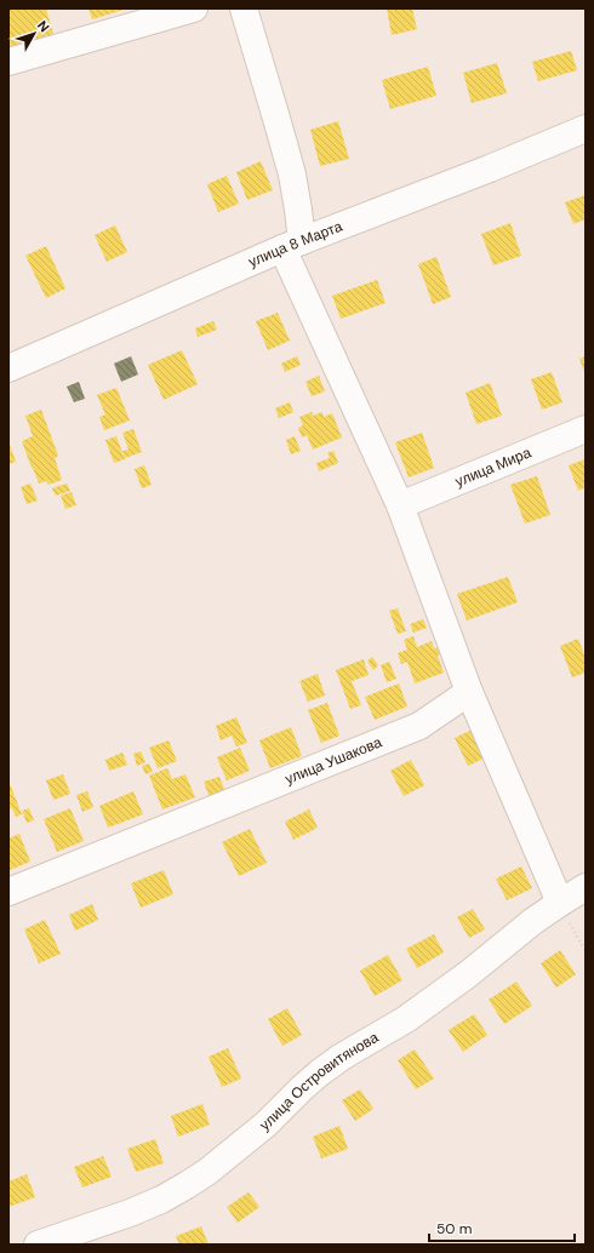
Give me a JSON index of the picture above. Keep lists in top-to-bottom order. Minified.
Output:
{"streets":{"street":["улица 8 Марта","улица Мира","улица Ушакова","улица Островитянова"]},"scale_bar":"50 m","north":"top right"}
